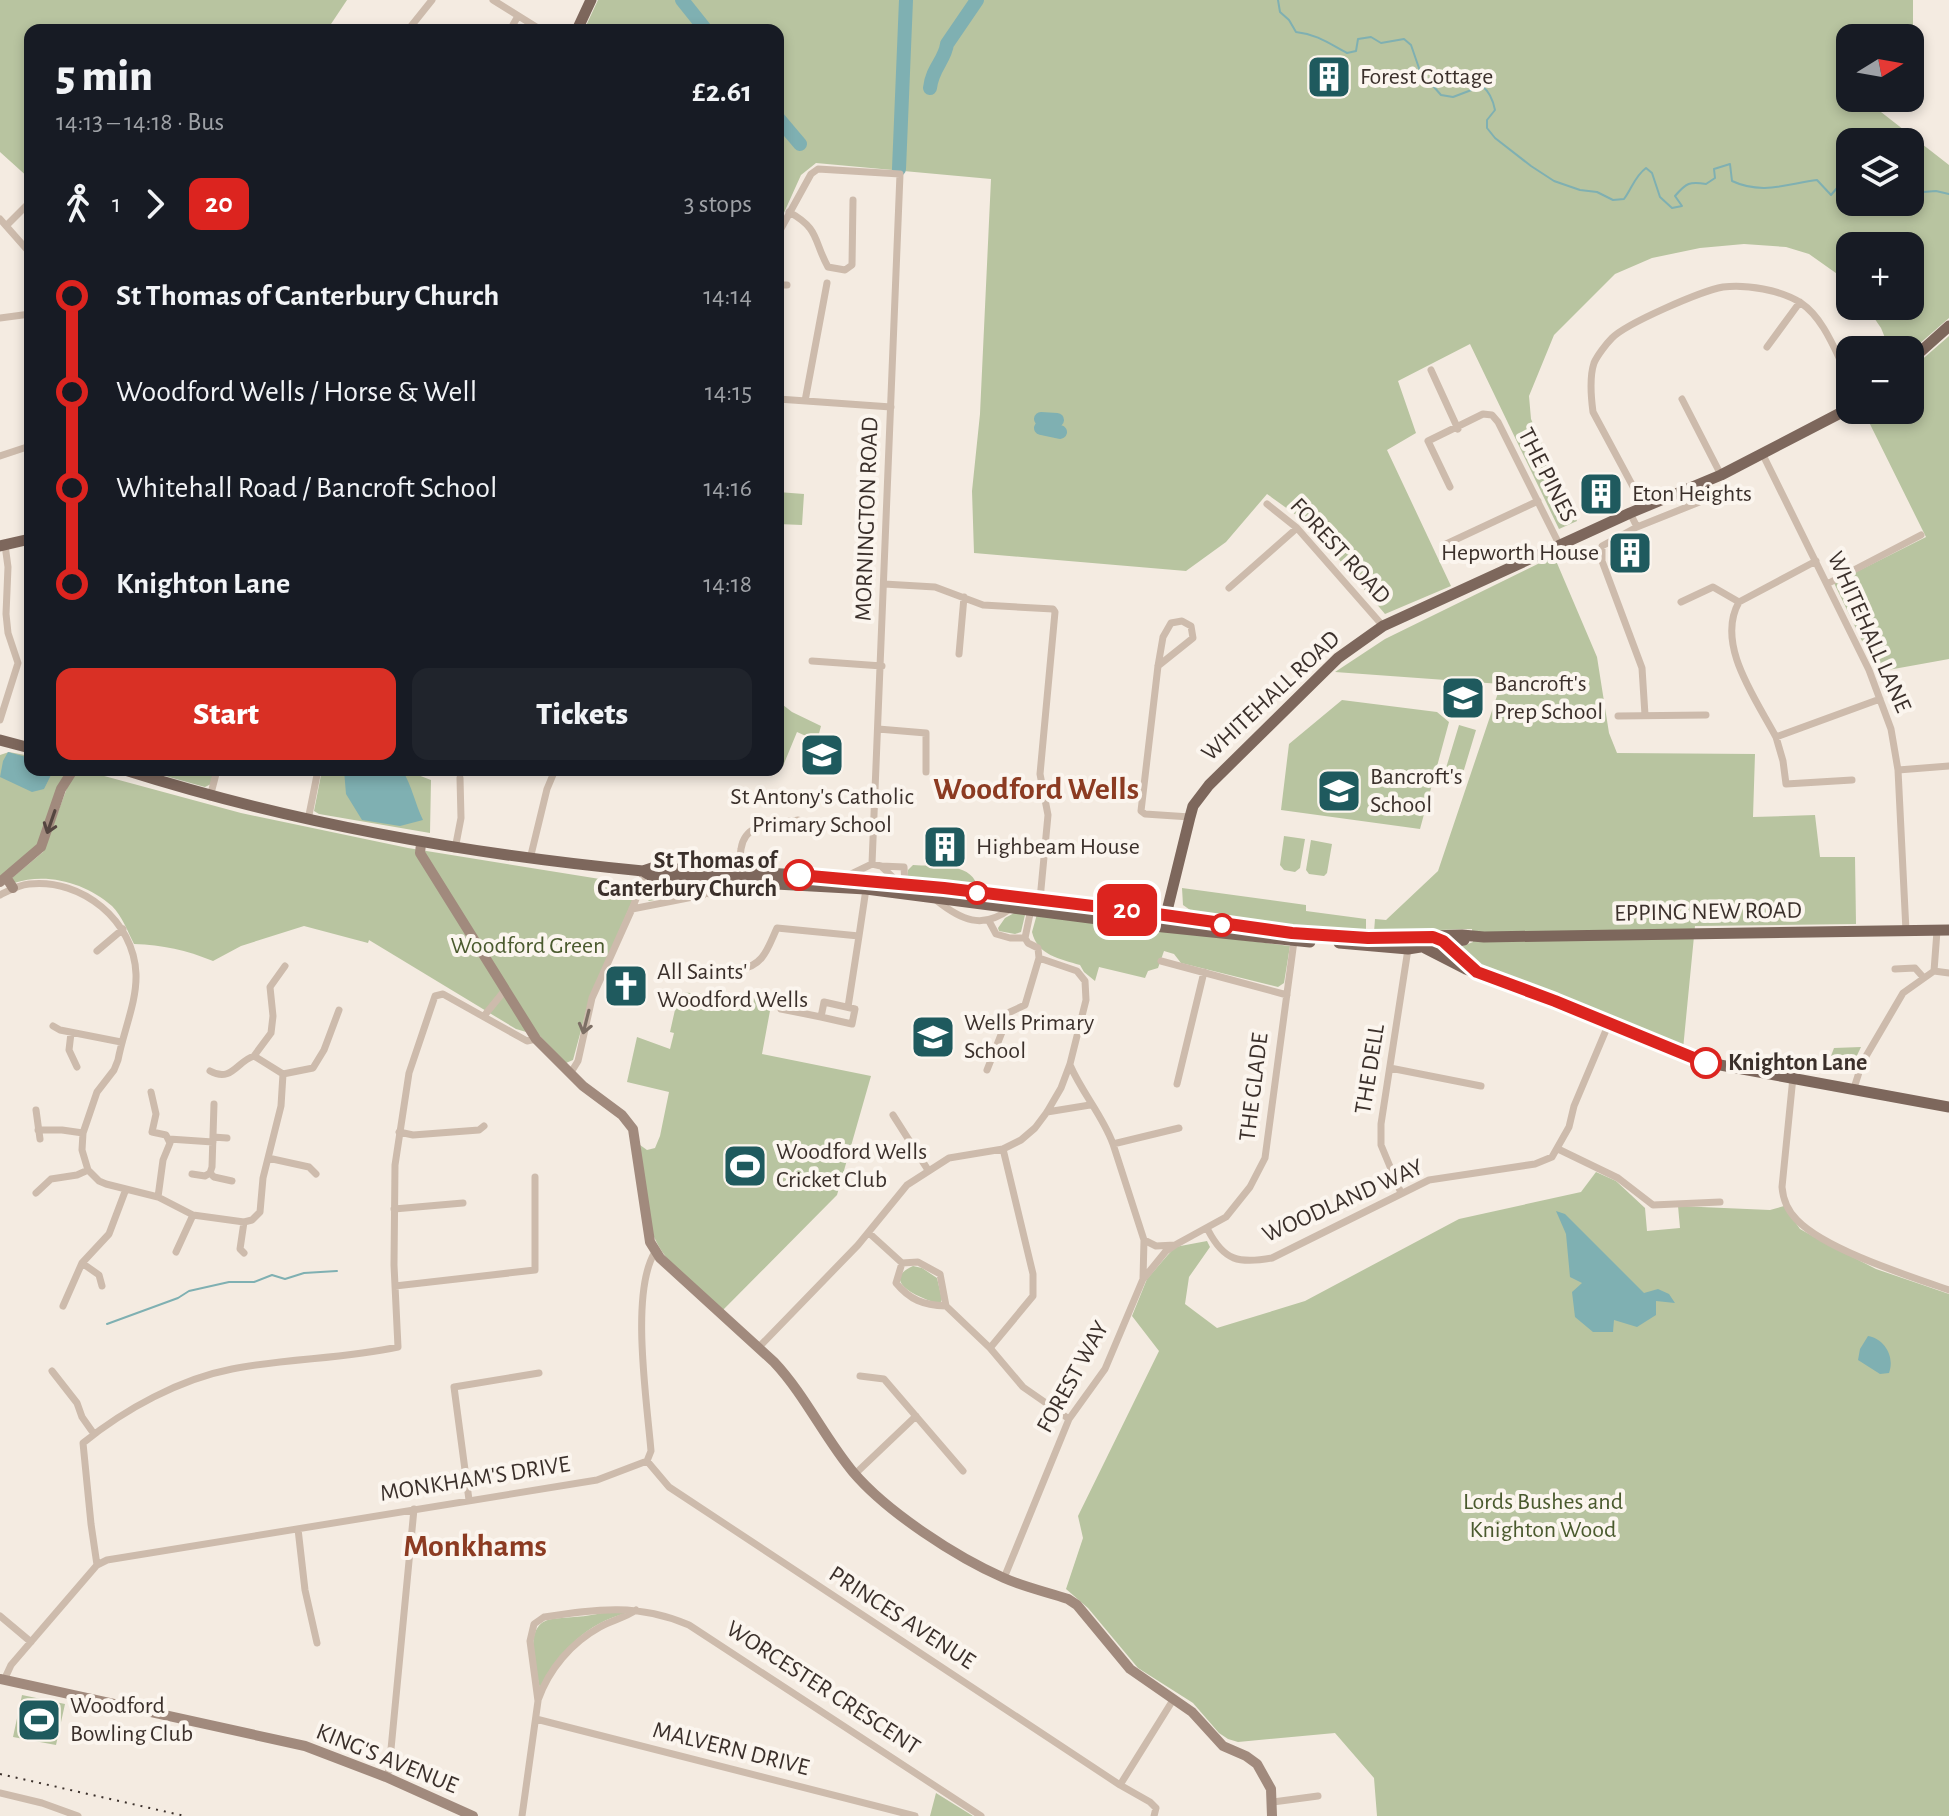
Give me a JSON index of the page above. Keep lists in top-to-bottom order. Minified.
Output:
{"streets":{"main road":["WHITEHALL ROAD","EPPING NEW ROAD"],"street":["THE PINES","MORNINGTON ROAD","FOREST ROAD","WHITEHALL LANE","THE DELL","THE GLADE","WOODLAND WAY","FOREST WAY","MONKHAM'S DRIVE","PRINCES AVENUE","WORCESTER CRESCENT","MALVERN DRIVE","KING'S AVENUE"]},"crossings":[["THE PINES","WHITEHALL ROAD"],["FOREST ROAD","WHITEHALL ROAD"],["WHITEHALL LANE","WHITEHALL ROAD"],["WHITEHALL LANE","EPPING NEW ROAD"],["WHITEHALL ROAD","EPPING NEW ROAD"],["EPPING NEW ROAD","THE DELL"],["EPPING NEW ROAD","THE GLADE"],["THE DELL","WOODLAND WAY"],["THE GLADE","WOODLAND WAY"],["THE GLADE","FOREST WAY"],["MONKHAM'S DRIVE","PRINCES AVENUE"],["WORCESTER CRESCENT","MALVERN DRIVE"]],"districts":["Woodford Wells","Monkhams"],"parks":["Woodford Green","Lords Bushes and Knighton Wood"],"places":{"building":["Forest Cottage","Eton Heights","Hepworth House","Highbeam House"],"school or university":["Bancroft's Prep School","St Antony's Catholic Primary School","Bancroft's School","Wells Primary School"],"other":["St Thomas of Canterbury Church","Knighton Lane"],"church":["All Saints' Woodford Wells"],"sports":["Woodford Wells Cricket Club","Woodford Bowling Club"]},"lines":["bus line 20"],"north":"right","page":{"on_map":"20","map_buttons":["+","−"],"heading":["5 min","14:13 – 14:18 · Bus","£2.61"],"legs":["1","20","3 stops"],"list":[{"name":"St Thomas of Canterbury Church","value":"14:14"},{"name":"Woodford Wells / Horse & Well","value":"14:15"},{"name":"Whitehall Road / Bancroft School","value":"14:16"},{"name":"Knighton Lane","value":"14:18"}],"buttons":["Start","Tickets"]}}
